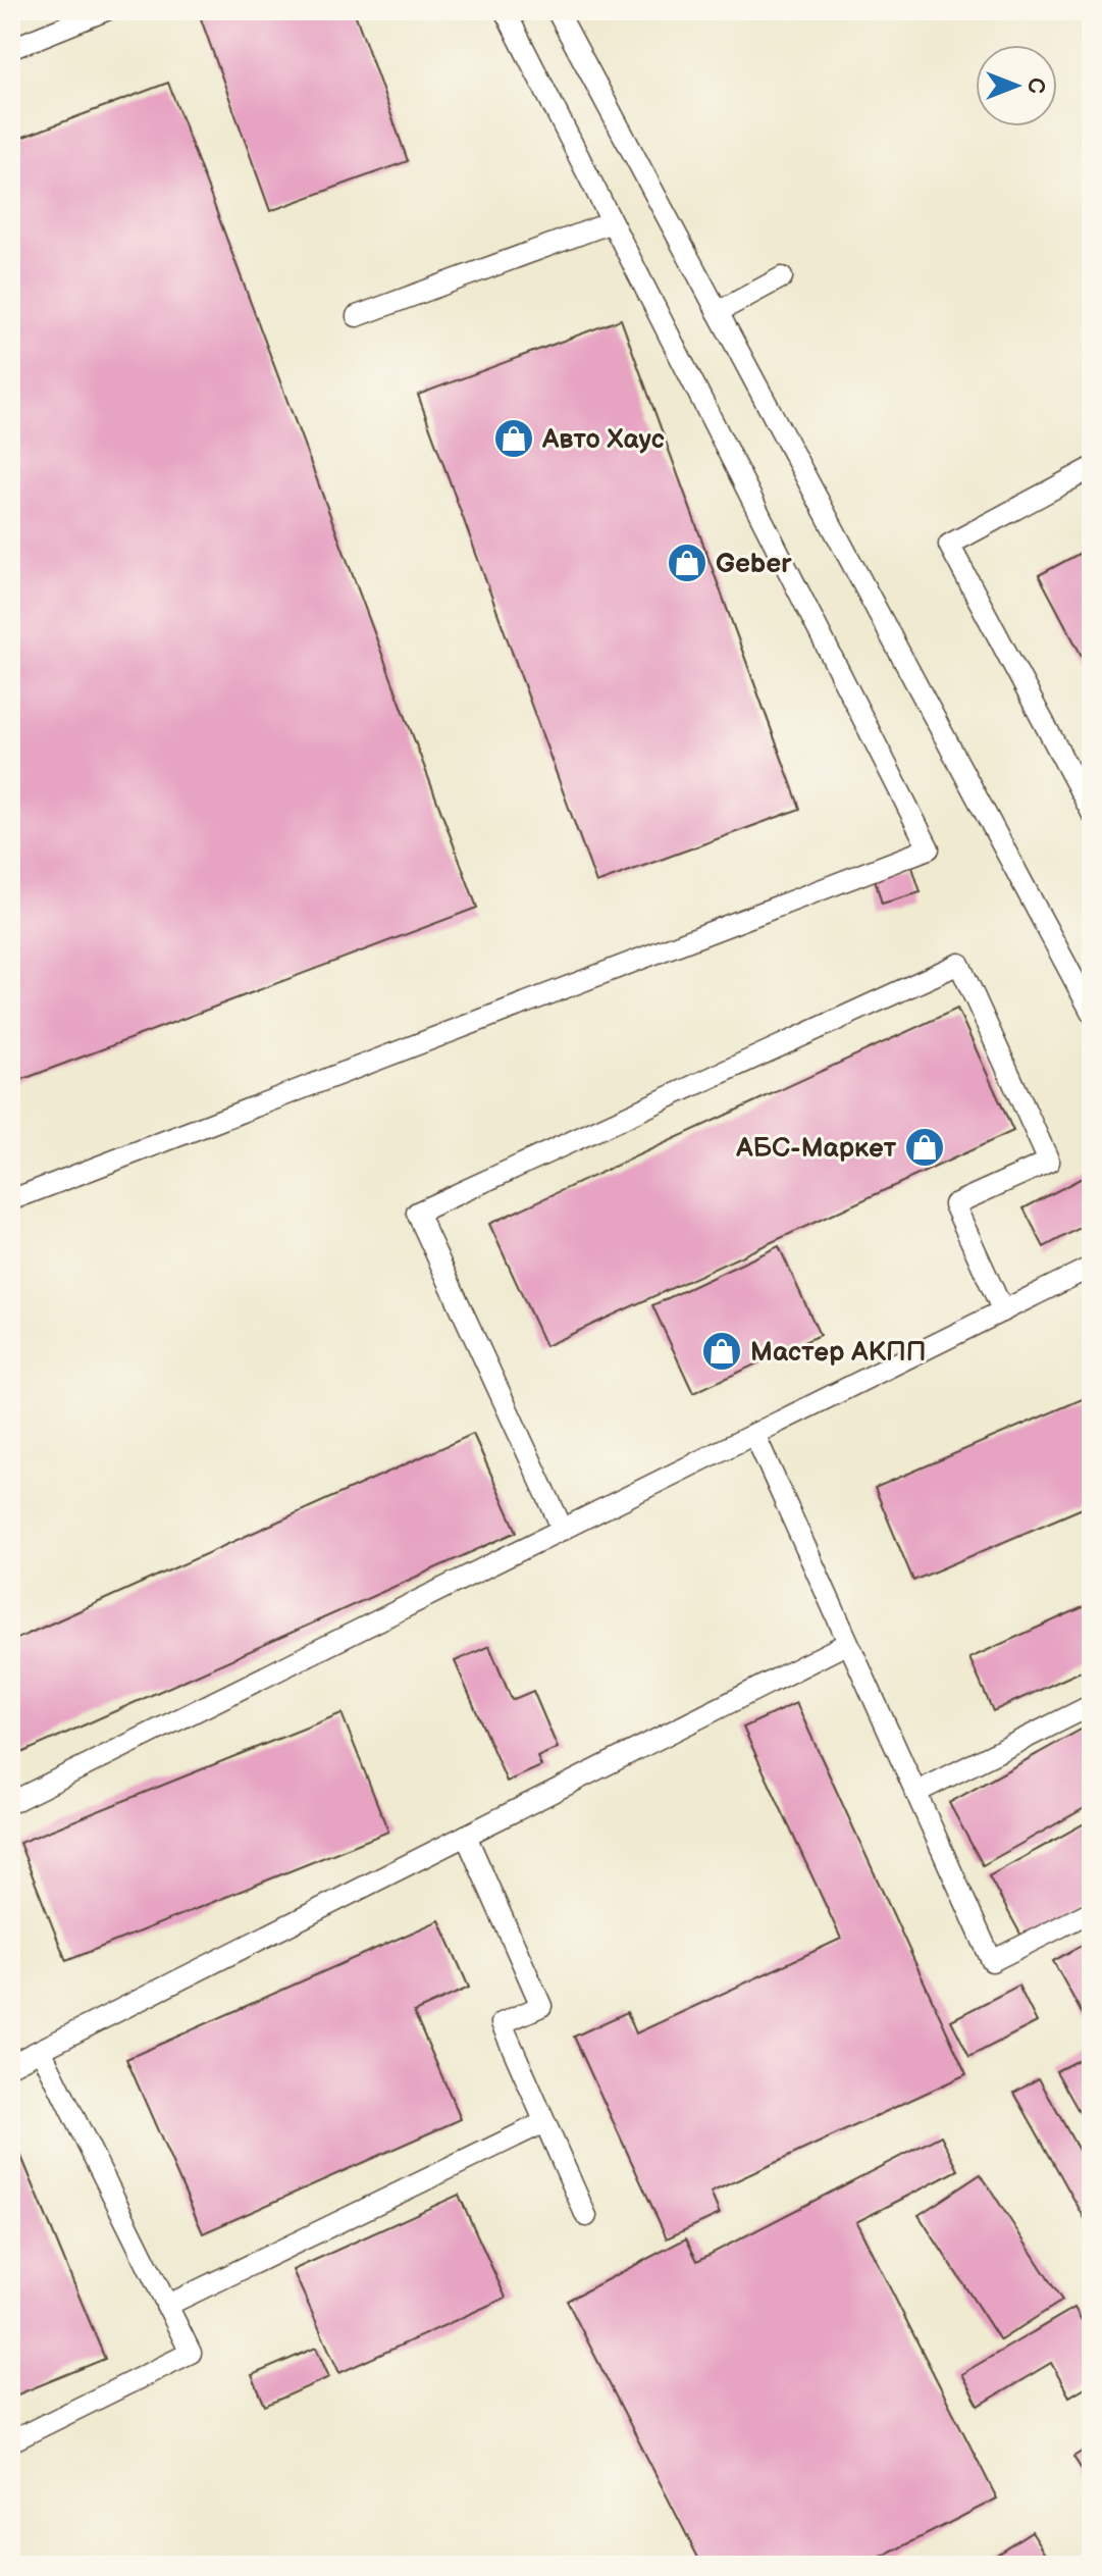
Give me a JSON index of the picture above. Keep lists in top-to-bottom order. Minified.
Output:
{"places":{"shop":["Авто Хаус","Geber","АБС-Маркет","Мастер АКПП"]},"north":"right"}
